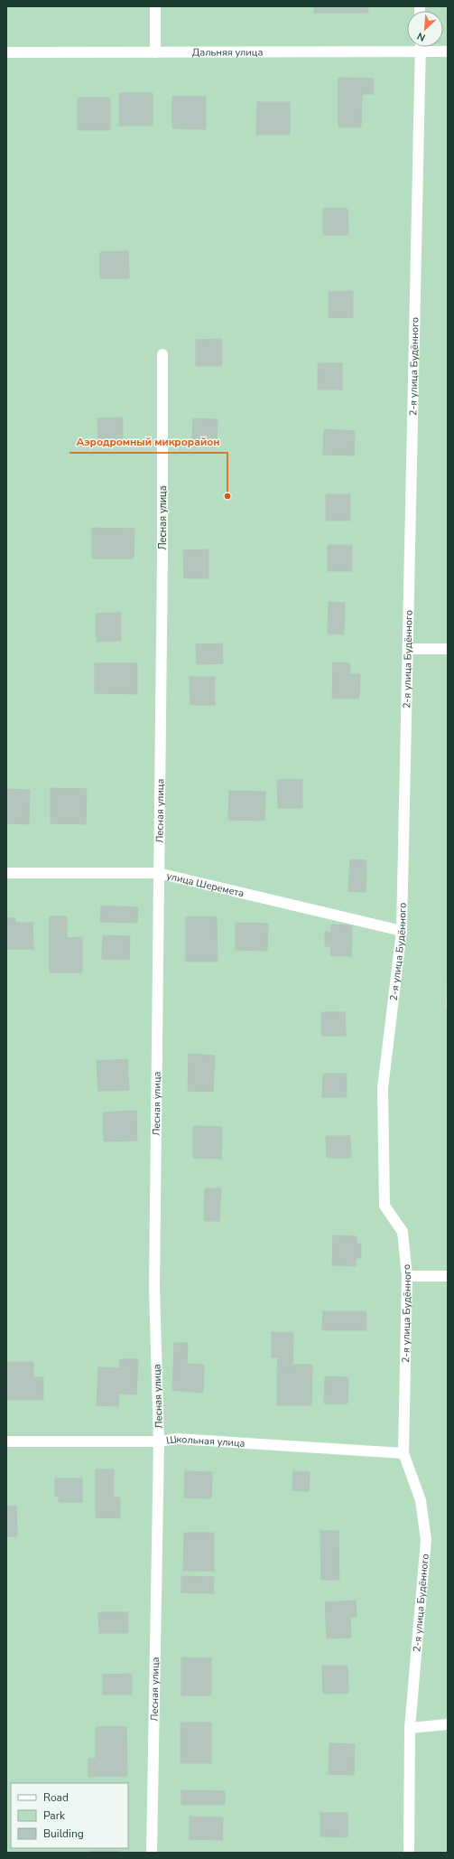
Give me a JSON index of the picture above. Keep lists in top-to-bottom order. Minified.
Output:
{"streets":{"street":["Дальняя улица","2-я улица Будённого","Лесная улица","улица Шеремета","Школьная улица"]},"crossings":[["2-я улица Будённого","улица Шеремета"],["2-я улица Будённого","Школьная улица"],["Лесная улица","улица Шеремета"],["Лесная улица","Школьная улица"]],"places":["Аэродромный микрорайон"],"legend":["Road","Park","Building"],"north":"bottom left"}
